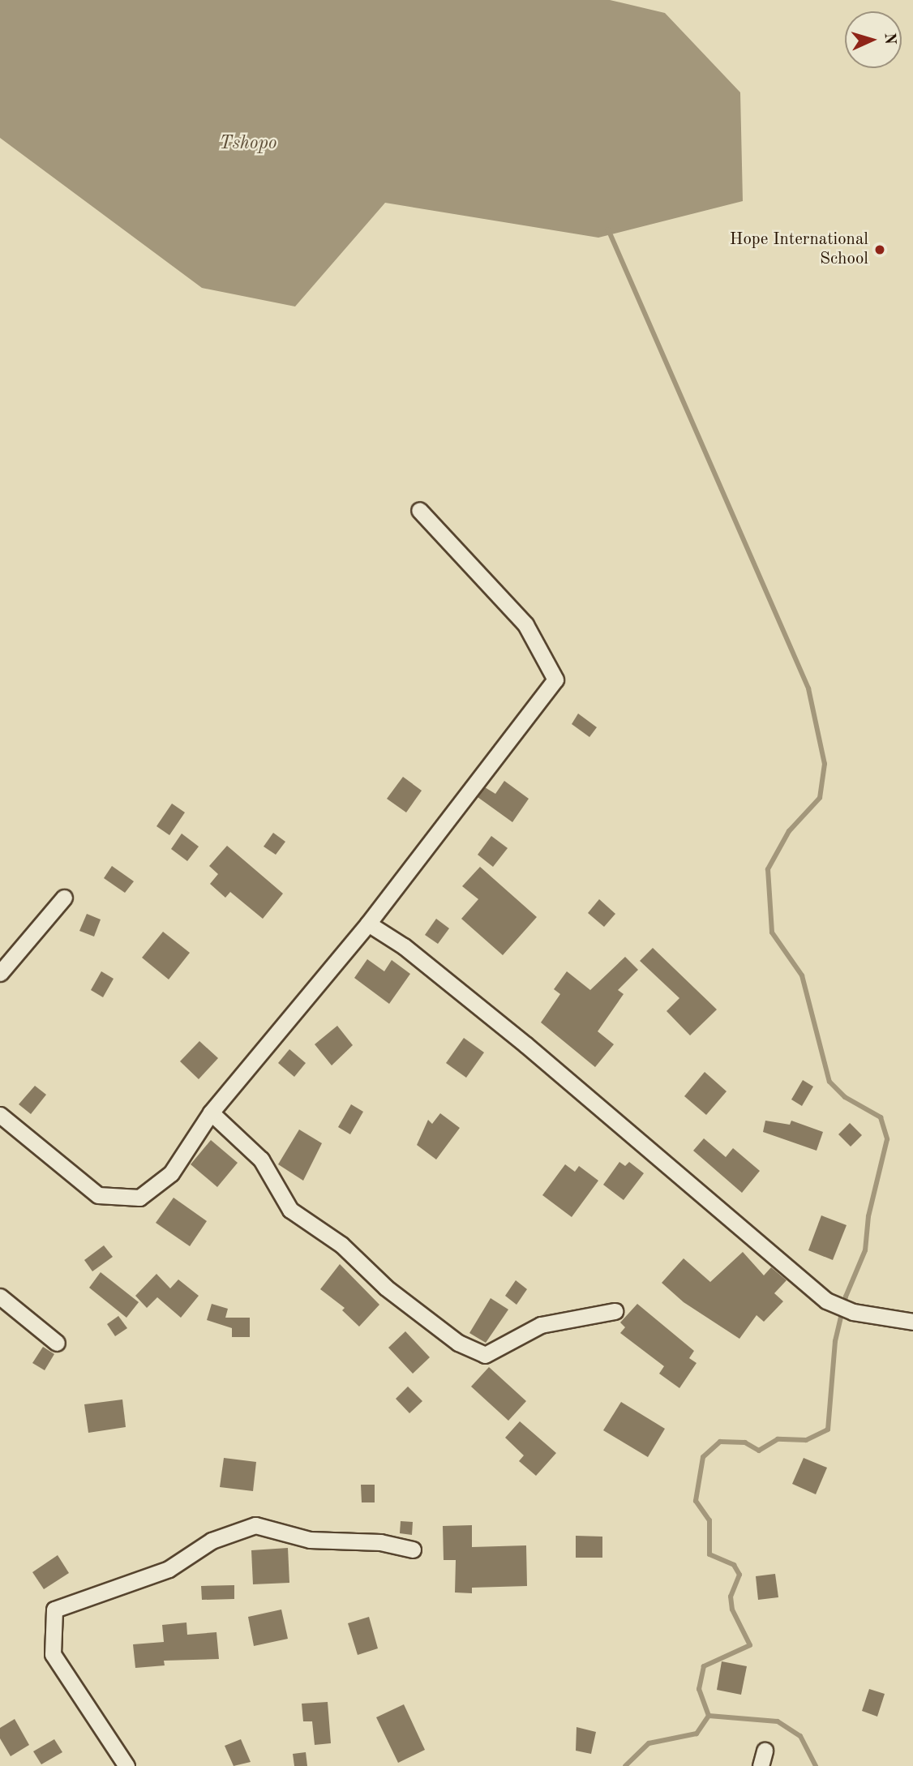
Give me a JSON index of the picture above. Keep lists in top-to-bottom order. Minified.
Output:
{"water":["Tshopo"],"places":["Hope International School"],"north":"right"}
